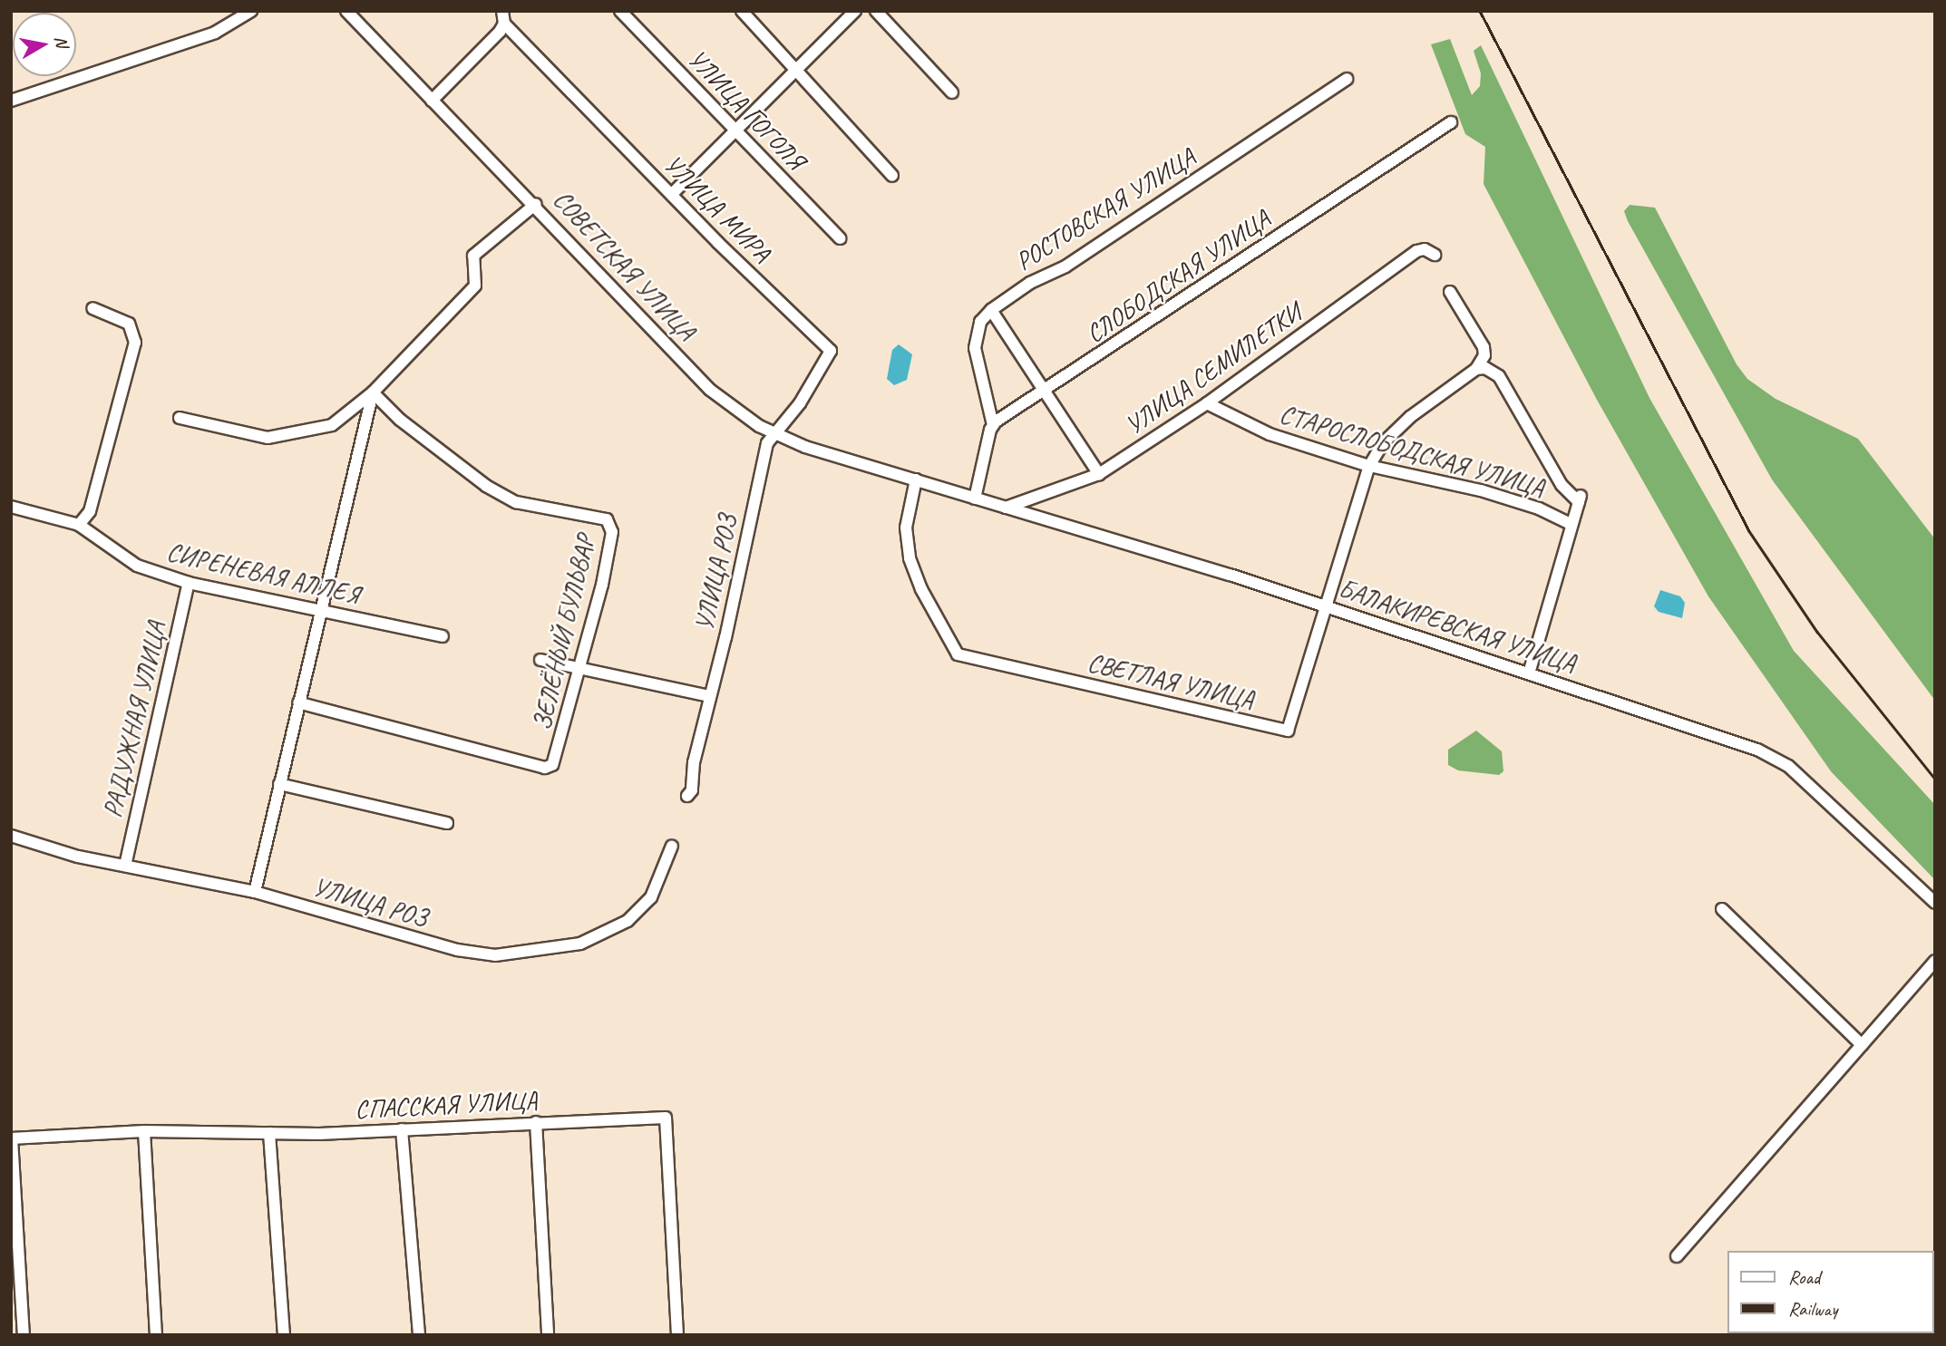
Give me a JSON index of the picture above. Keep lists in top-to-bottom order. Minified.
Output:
{"streets":{"street":["УЛИЦА ГОГОЛЯ","УЛИЦА МИРА","РОСТОВСКАЯ УЛИЦА","СОВЕТСКАЯ УЛИЦА","СЛОБОДСКАЯ УЛИЦА","УЛИЦА СЕМИЛЕТКИ","СТАРОСЛОБОДСКАЯ УЛИЦА","УЛИЦА РОЗ","СИРЕНЕВАЯ АЛЛЕЯ","БАЛАКИРЕВСКАЯ УЛИЦА","ЗЕЛЁНЫЙ БУЛЬВАР","СВЕТЛАЯ УЛИЦА","РАДУЖНАЯ УЛИЦА","СПАССКАЯ УЛИЦА"]},"crossings":[["УЛИЦА МИРА","СОВЕТСКАЯ УЛИЦА"],["УЛИЦА МИРА","УЛИЦА РОЗ"],["РОСТОВСКАЯ УЛИЦА","СЛОБОДСКАЯ УЛИЦА"],["СОВЕТСКАЯ УЛИЦА","УЛИЦА РОЗ"],["СОВЕТСКАЯ УЛИЦА","БАЛАКИРЕВСКАЯ УЛИЦА"],["СОВЕТСКАЯ УЛИЦА","СВЕТЛАЯ УЛИЦА"],["УЛИЦА СЕМИЛЕТКИ","СТАРОСЛОБОДСКАЯ УЛИЦА"],["УЛИЦА СЕМИЛЕТКИ","БАЛАКИРЕВСКАЯ УЛИЦА"],["СТАРОСЛОБОДСКАЯ УЛИЦА","БАЛАКИРЕВСКАЯ УЛИЦА"],["СТАРОСЛОБОДСКАЯ УЛИЦА","СВЕТЛАЯ УЛИЦА"],["УЛИЦА РОЗ","РАДУЖНАЯ УЛИЦА"],["СИРЕНЕВАЯ АЛЛЕЯ","РАДУЖНАЯ УЛИЦА"],["БАЛАКИРЕВСКАЯ УЛИЦА","СВЕТЛАЯ УЛИЦА"]],"legend":["Road","Railway"],"north":"right"}
